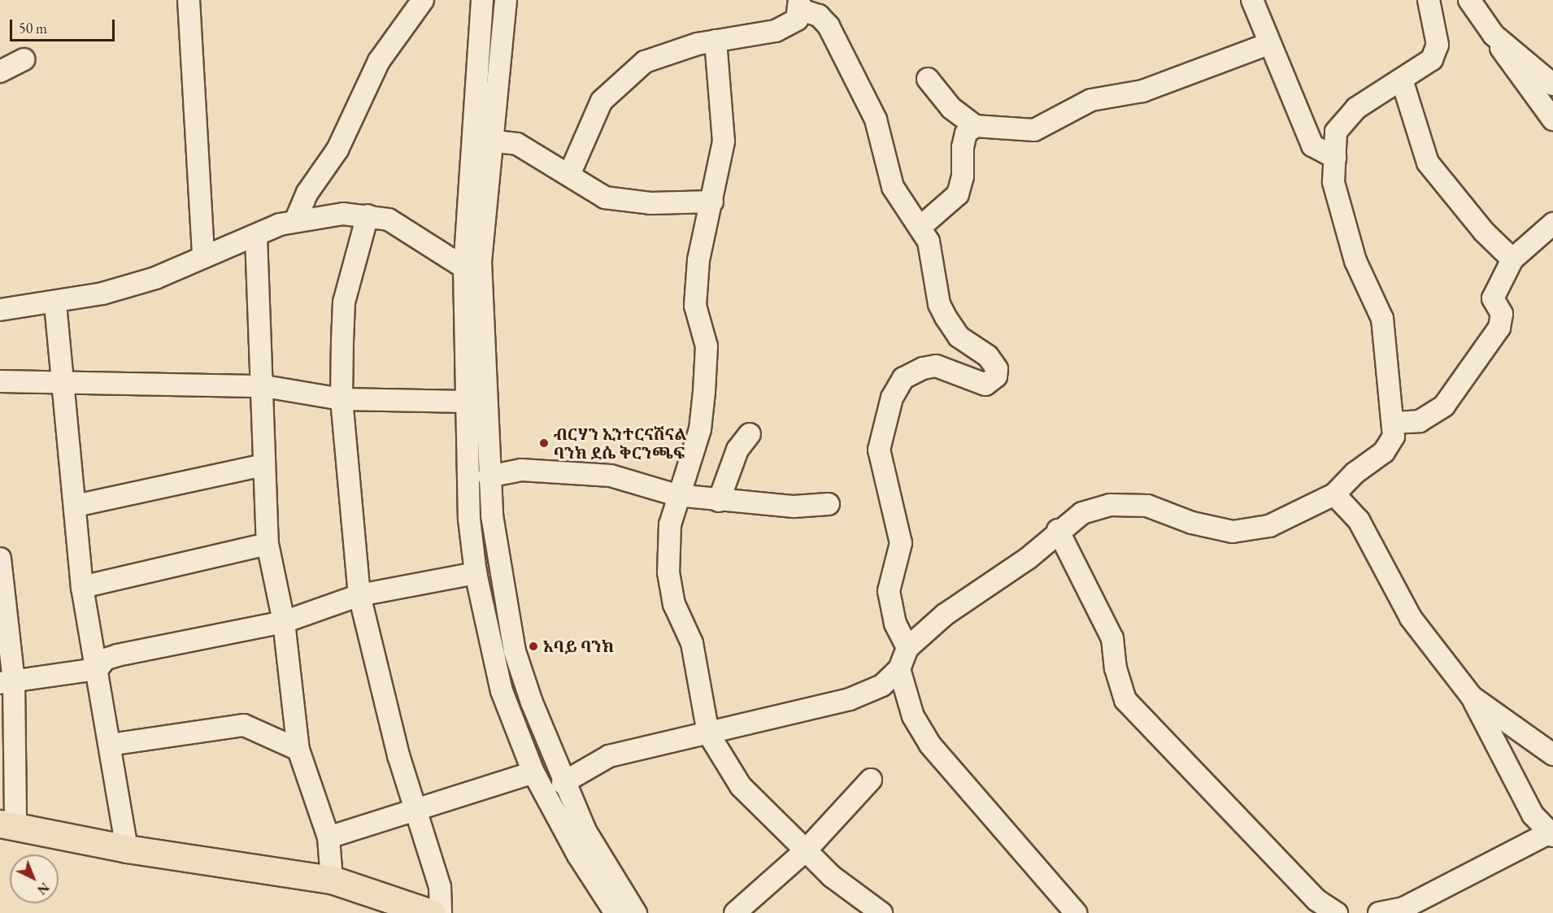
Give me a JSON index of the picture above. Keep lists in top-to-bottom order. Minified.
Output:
{"places":["ብርሃን ኢንተርናሽናል ባንክ ደሴ ቅርንጫፍ","አባይ ባንክ"],"scale_bar":"50 m","north":"bottom right"}
